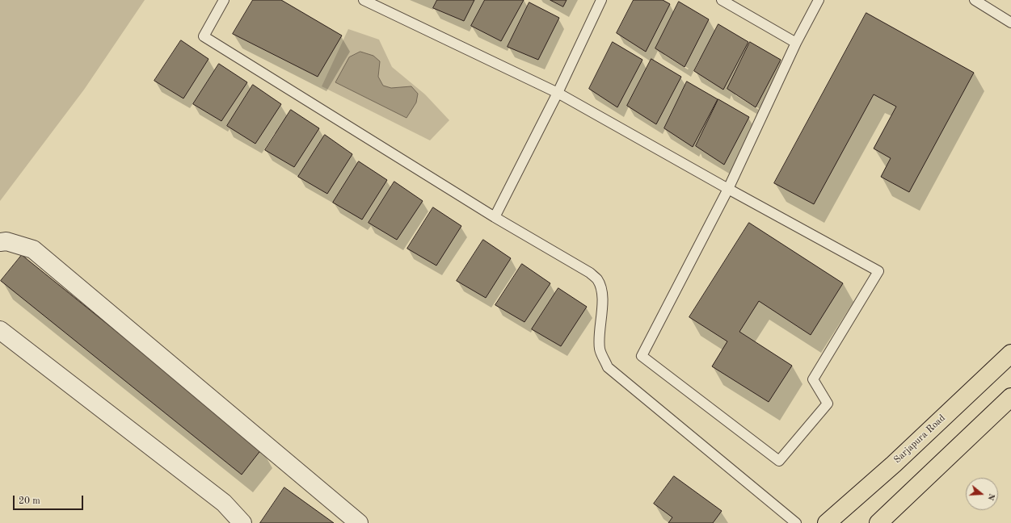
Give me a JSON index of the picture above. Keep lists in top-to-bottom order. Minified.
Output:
{"streets":{"main road":["Sarjapura Road"]},"scale_bar":"20 m","north":"right"}
